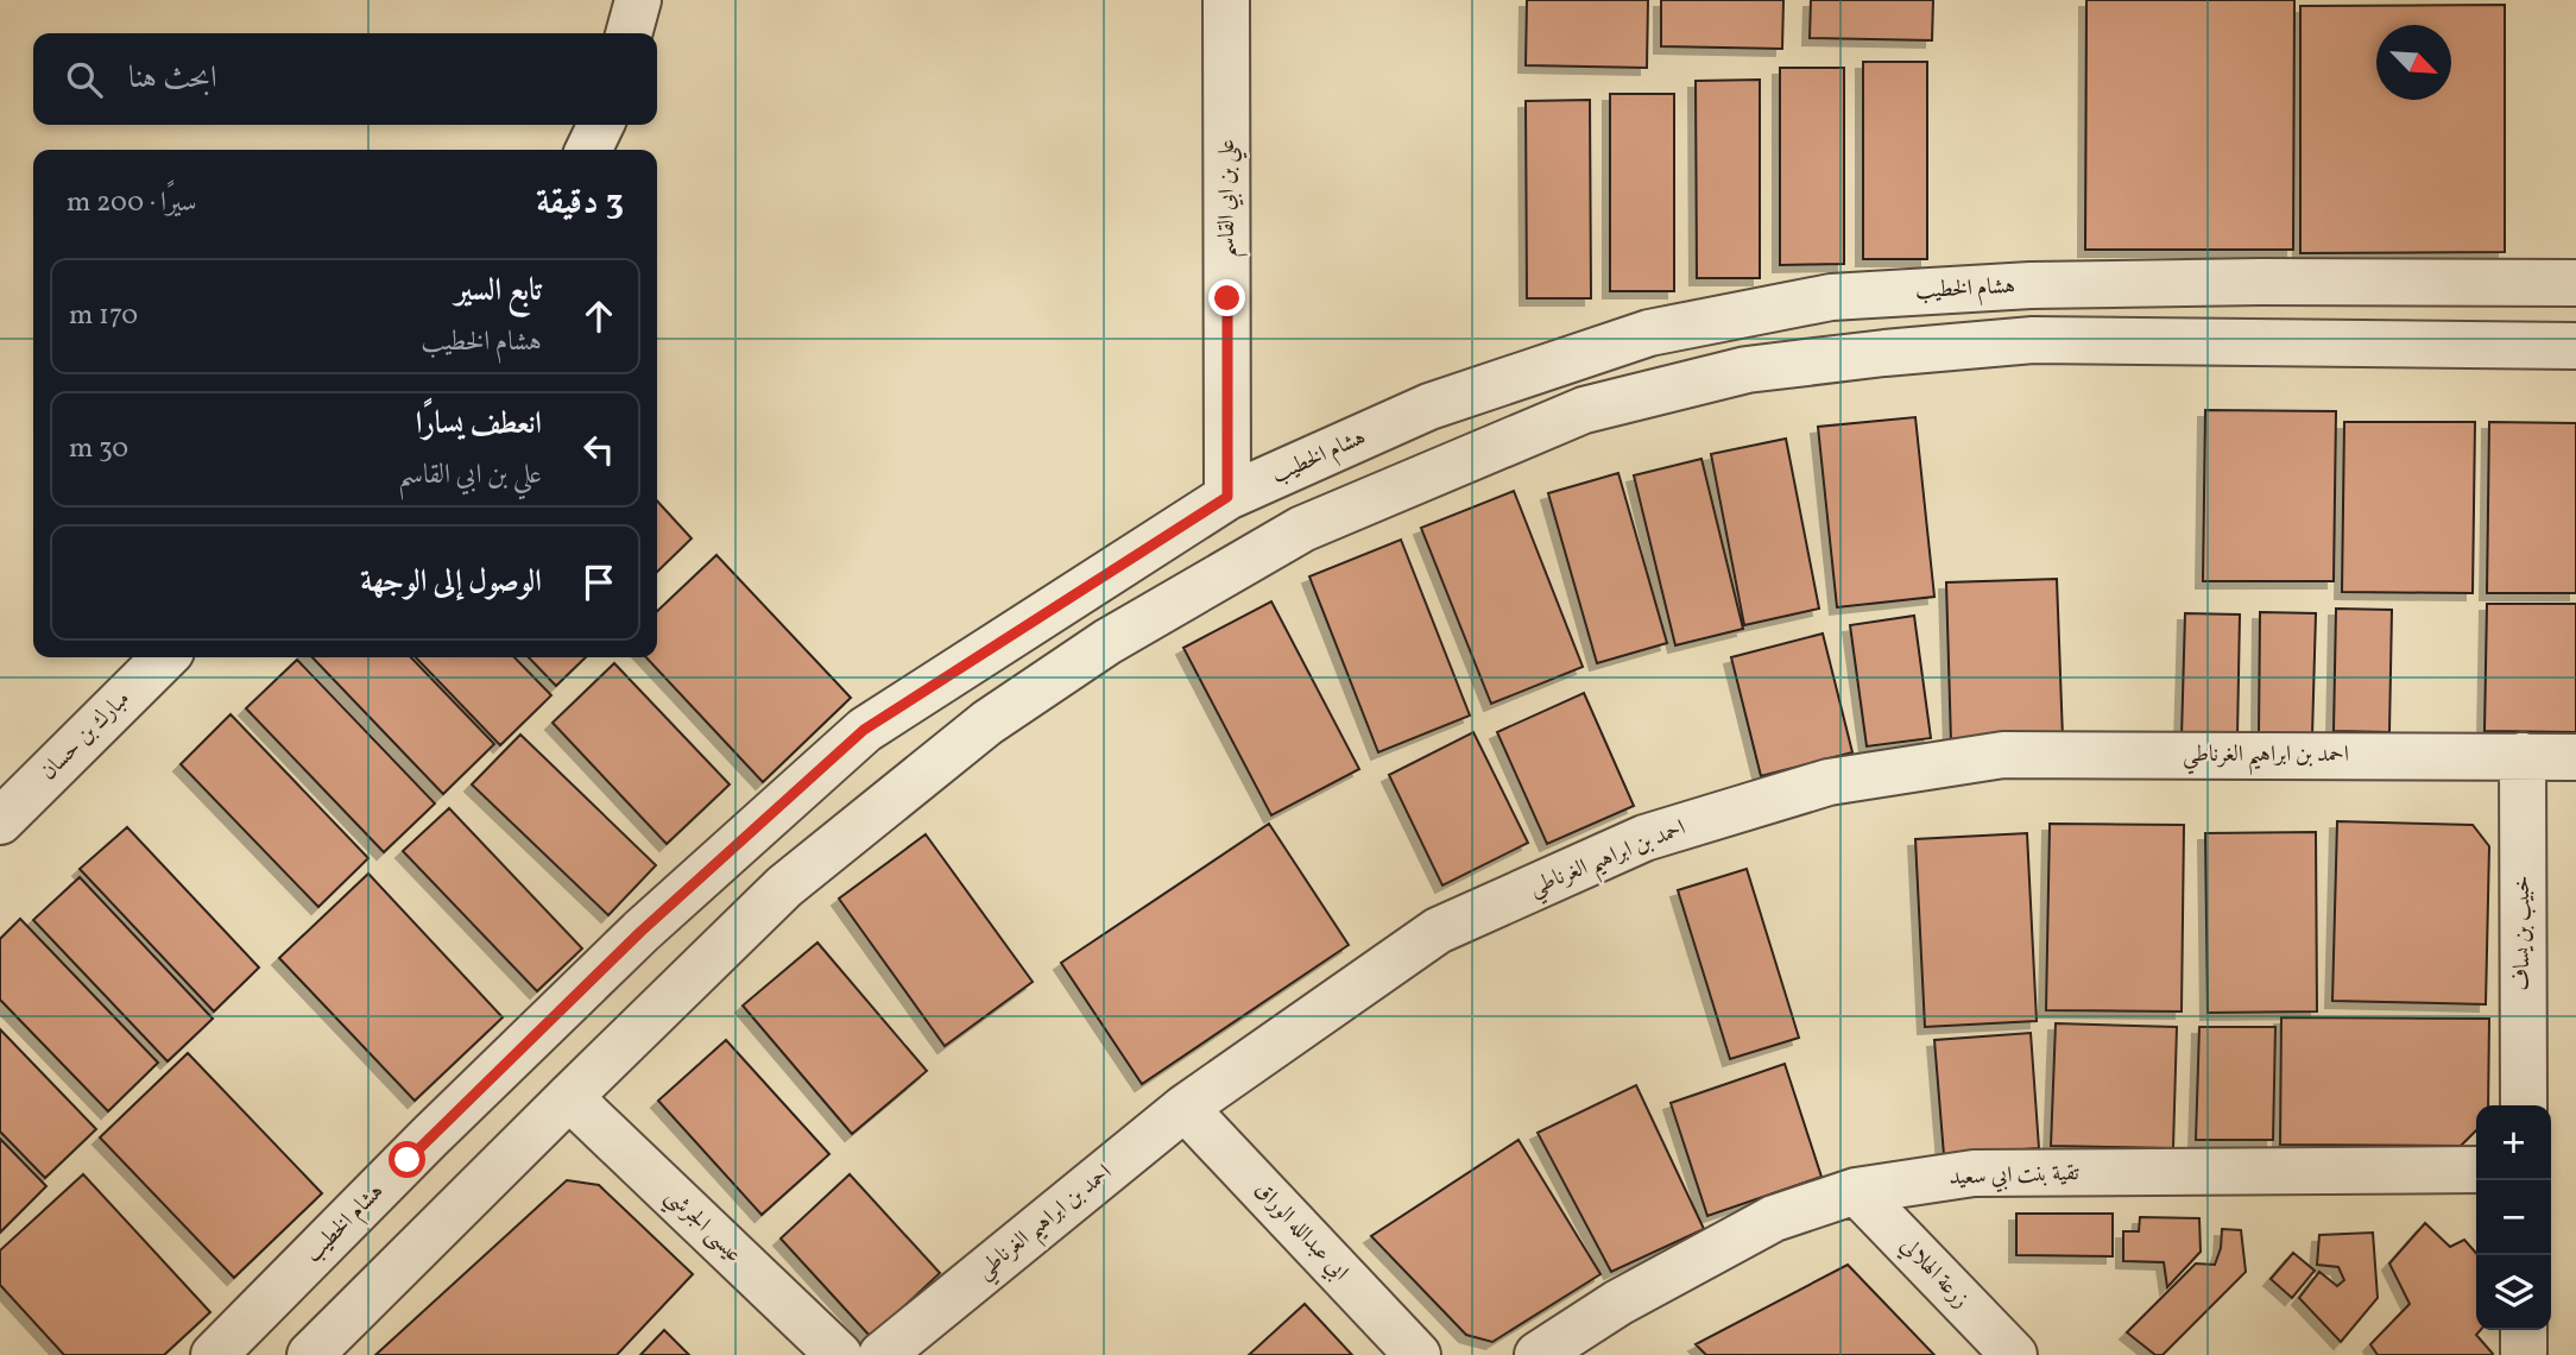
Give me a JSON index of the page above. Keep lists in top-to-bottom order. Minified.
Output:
{"streets":{"street":["علي بن ابي القاسم","هشام الخطيب","مبارك بن حسان","احمد بن ابراهيم الغرناطي","خبيب بن يساف","تقية بنت ابي سعيد","عيسى الجرشي","ابي عبدالله الوراق","زرعة الهلالي"]},"crossings":[["علي بن ابي القاسم","هشام الخطيب"],["احمد بن ابراهيم الغرناطي","خبيب بن يساف"],["احمد بن ابراهيم الغرناطي","ابي عبدالله الوراق"],["تقية بنت ابي سعيد","زرعة الهلالي"]],"north":"bottom right","page":{"search":"ابحث هنا","heading":["3 دقيقة","سيرًا · 200 m"],"list":[["تابع السير","هشام الخطيب","170 m"],["انعطف يسارًا","علي بن ابي القاسم","30 m"],"الوصول إلى الوجهة"],"map_buttons":["+","−"]}}
